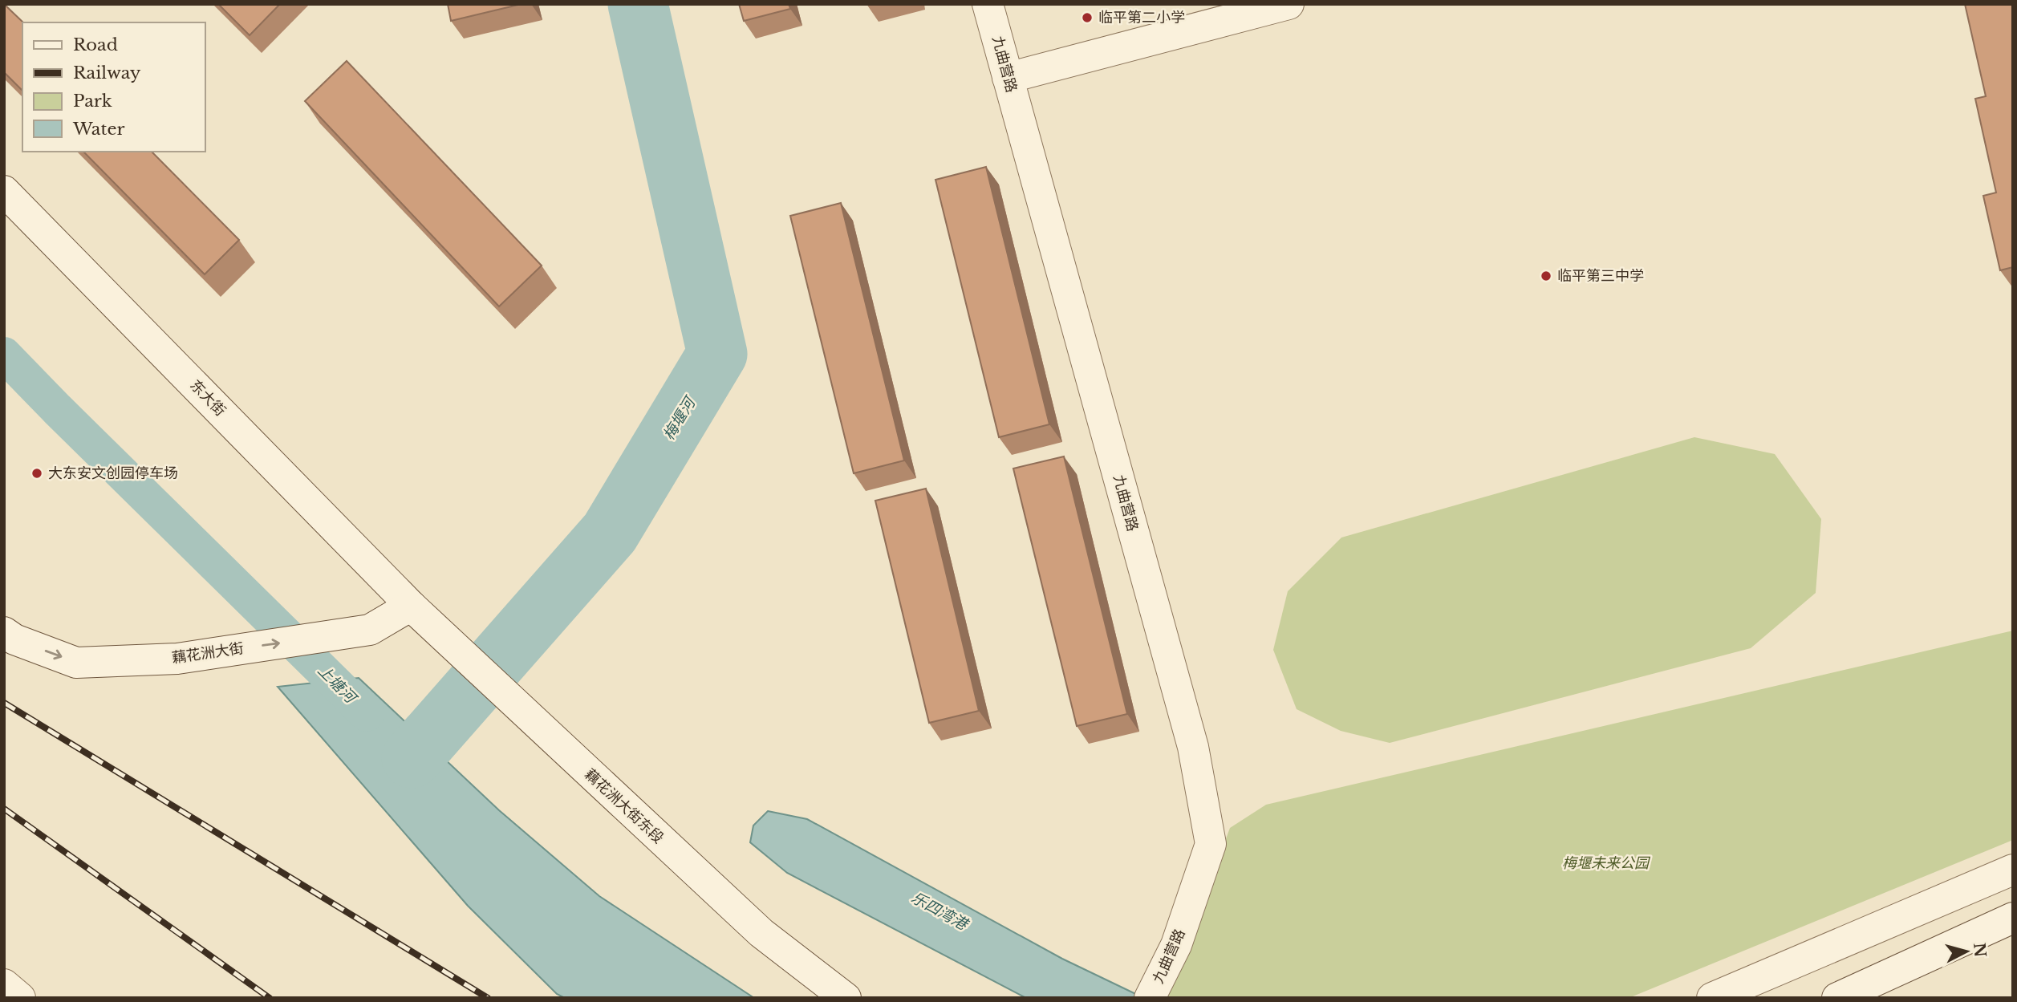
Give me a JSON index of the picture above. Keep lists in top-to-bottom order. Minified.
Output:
{"streets":{"street":["九曲营路","东大街","藕花洲大街","藕花洲大街东段"]},"crossings":[["东大街","藕花洲大街"],["东大街","藕花洲大街东段"],["藕花洲大街","藕花洲大街东段"]],"one_way":["藕花洲大街"],"water":["梅堰河","上塘河","乐四湾港"],"parks":["梅堰未来公园"],"places":["临平第二小学","临平第三中学","大东安文创园停车场"],"legend":["Road","Railway","Park","Water"],"north":"right"}
